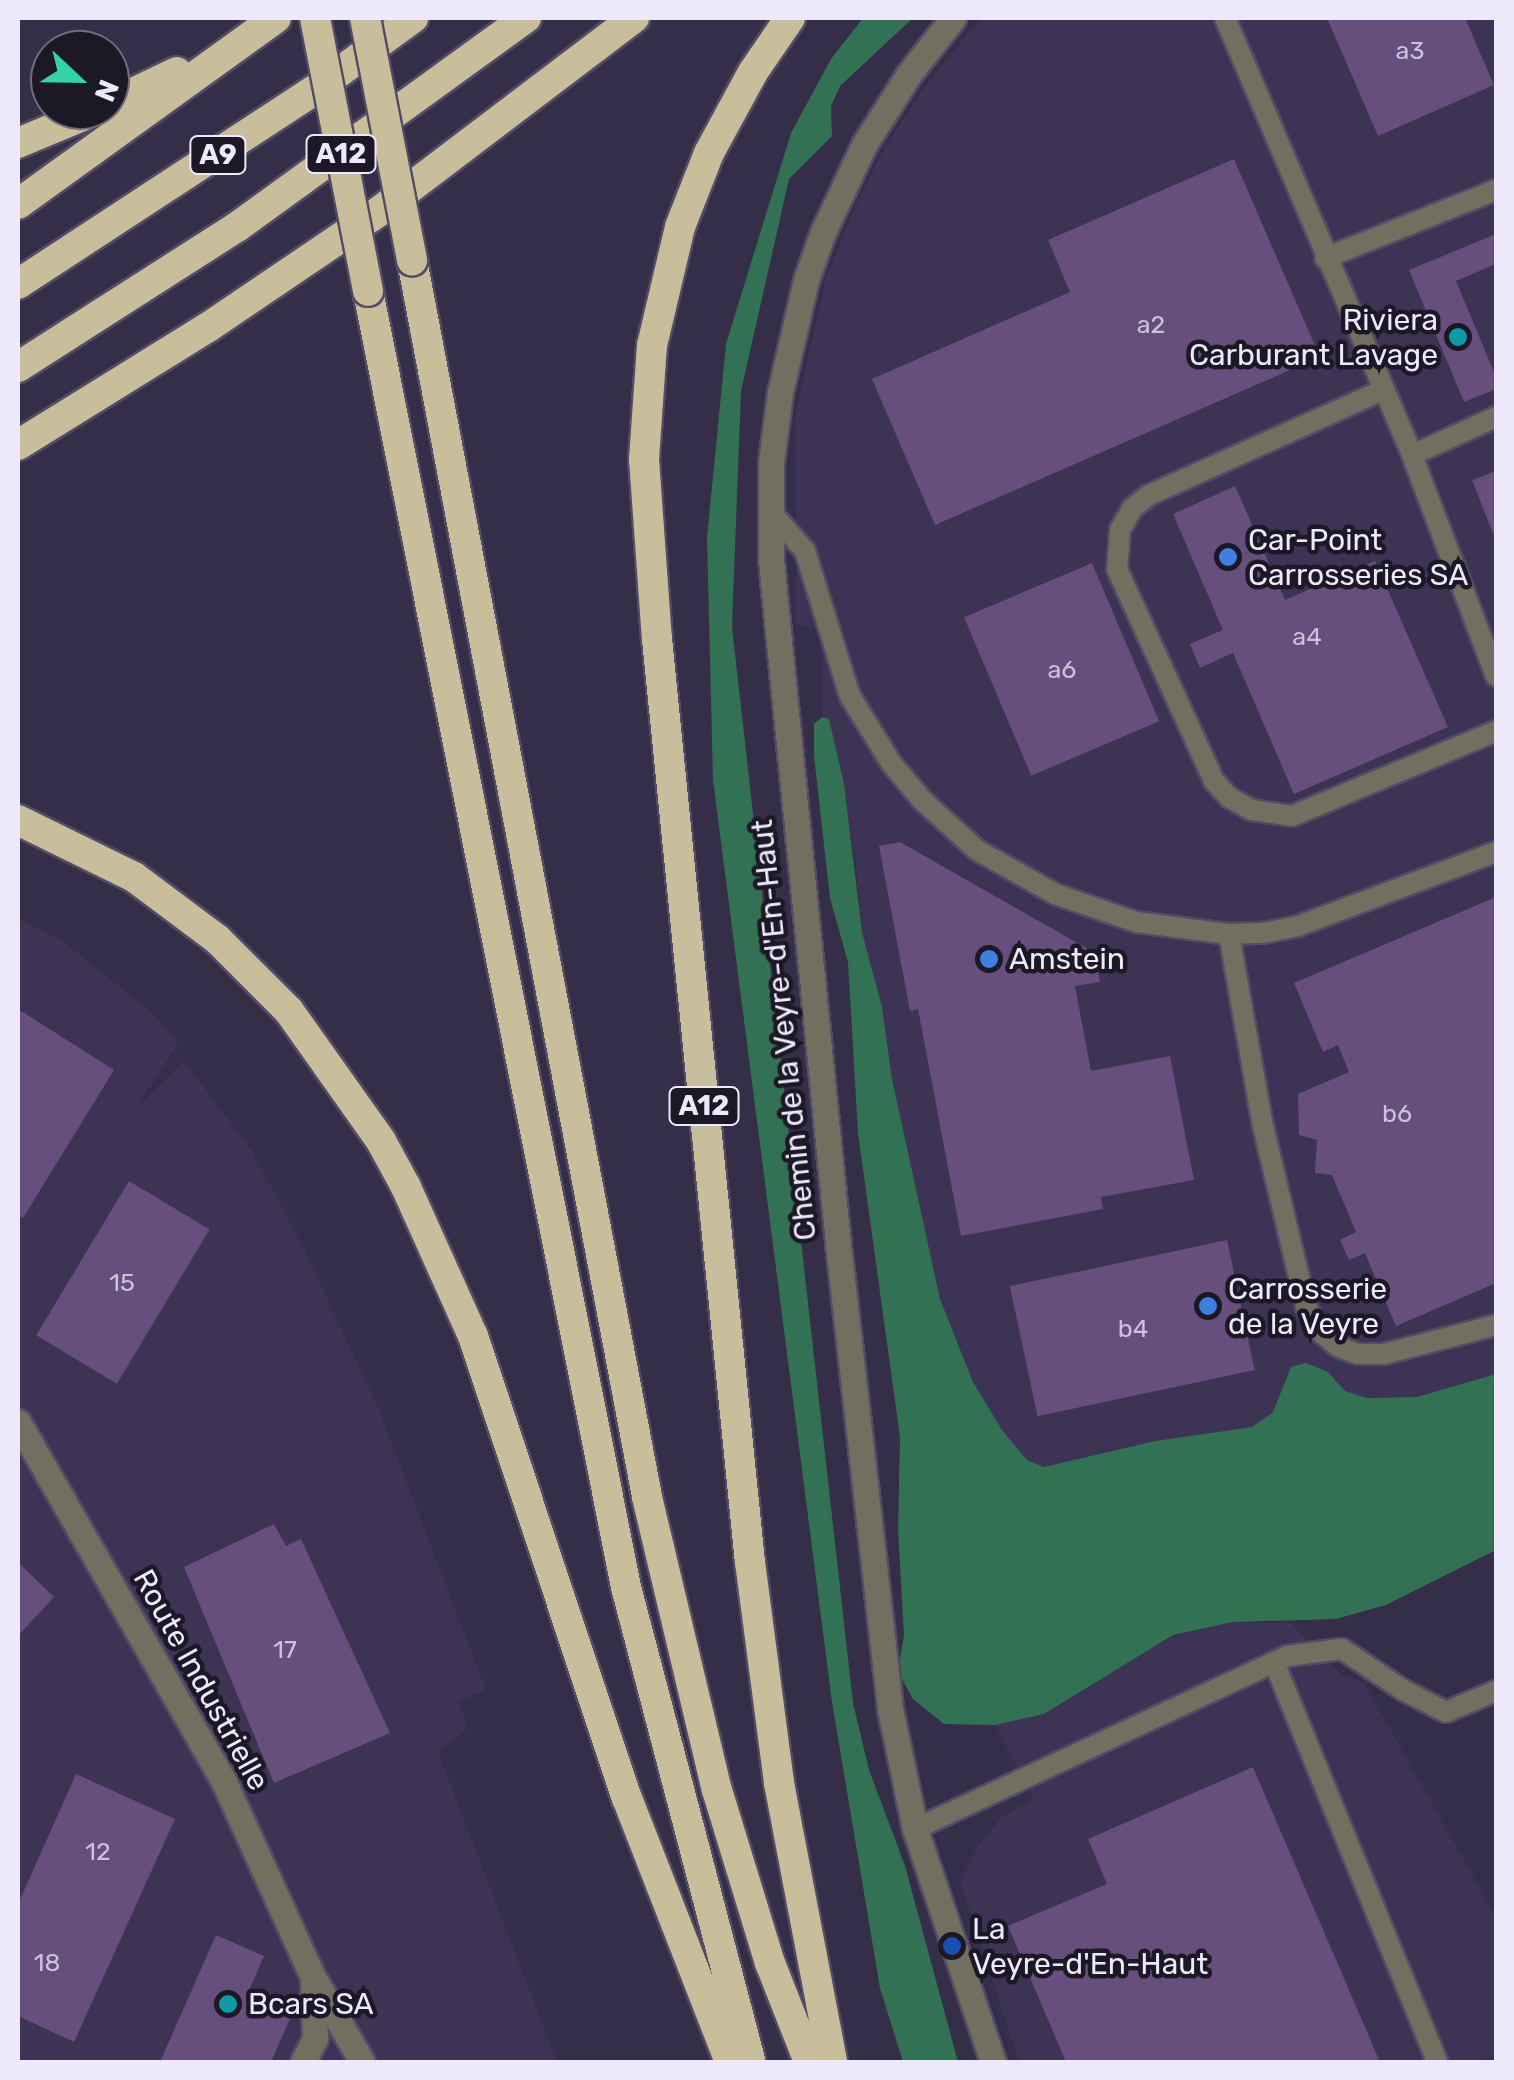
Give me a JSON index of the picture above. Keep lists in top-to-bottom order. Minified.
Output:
{"streets":{"highway":["A12","A9"],"street":["Chemin de la Veyre-d'En-Haut","Route Industrielle"]},"places":["Riviera Carburant Lavage","Car-Point Carrosseries SA","Amstein","Carrosserie de la Veyre","La Veyre-d'En-Haut","Bcars SA"],"house_numbers":["a3","a2","a4","a6","b6","15","b4","17","12","18"],"north":"right"}
